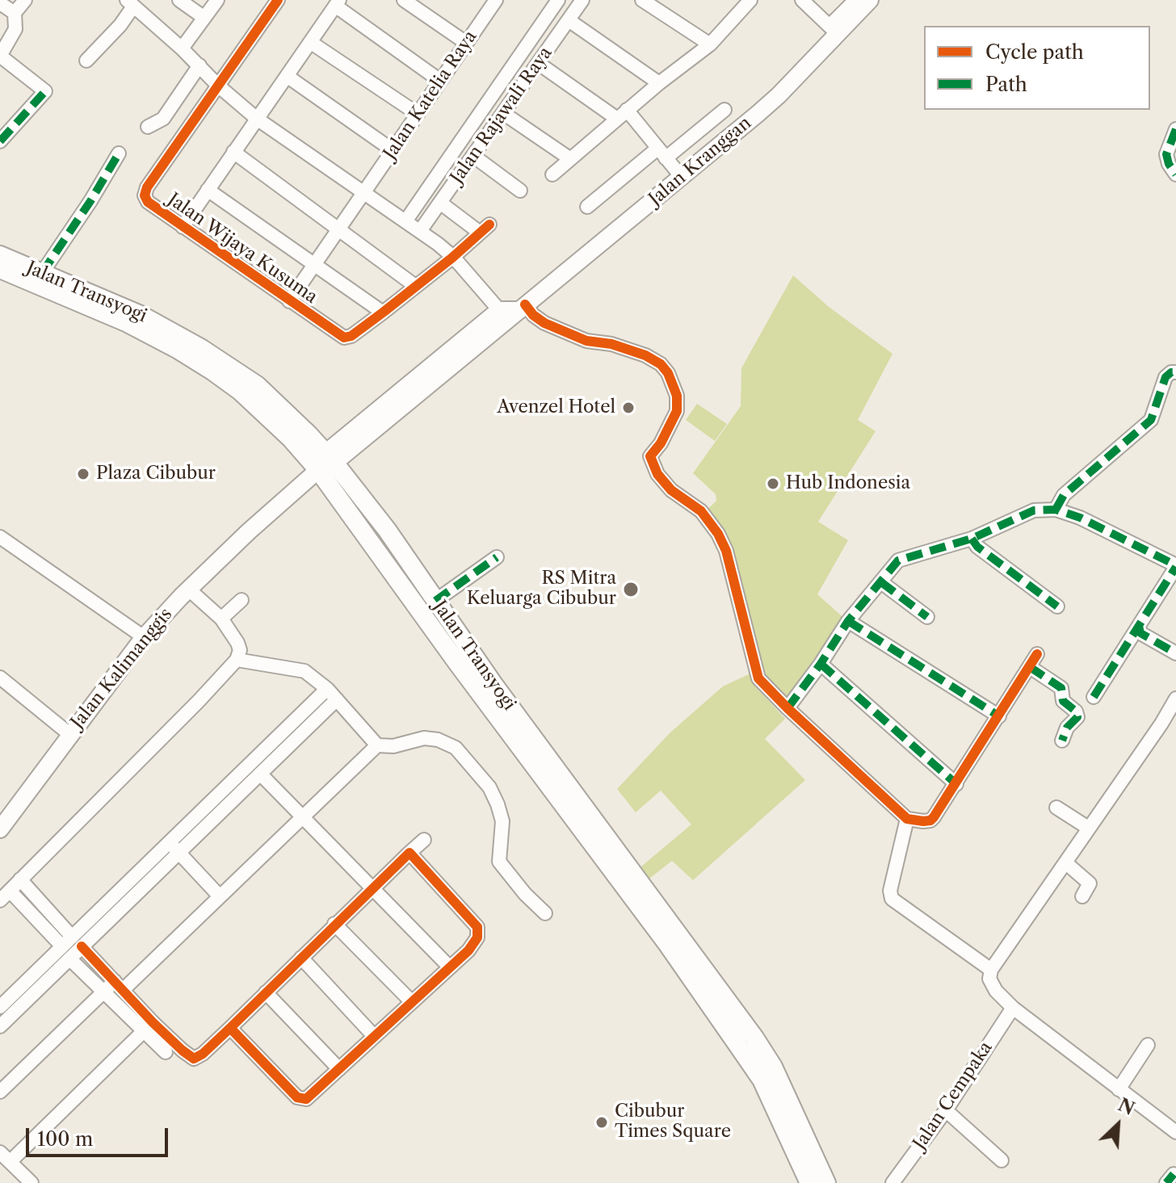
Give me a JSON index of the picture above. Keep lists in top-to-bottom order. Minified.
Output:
{"streets":{"highway":["Jalan Transyogi"],"main road":["Jalan Kranggan","Jalan Kalimanggis"],"street":["Jalan Katelia Raya","Jalan Rajawali Raya","Jalan Wijaya Kusuma","Jalan Cempaka"]},"crossings":[["Jalan Katelia Raya","Jalan Wijaya Kusuma"],["Jalan Rajawali Raya","Jalan Wijaya Kusuma"],["Jalan Kranggan","Jalan Transyogi"],["Jalan Kranggan","Jalan Kalimanggis"],["Jalan Transyogi","Jalan Kalimanggis"]],"places":["Avenzel Hotel","Plaza Cibubur","Hub Indonesia","RS Mitra Keluarga Cibubur","Cibubur Times Square"],"legend":["Cycle path","Path"],"scale_bar":"100 m","north":"top right"}
